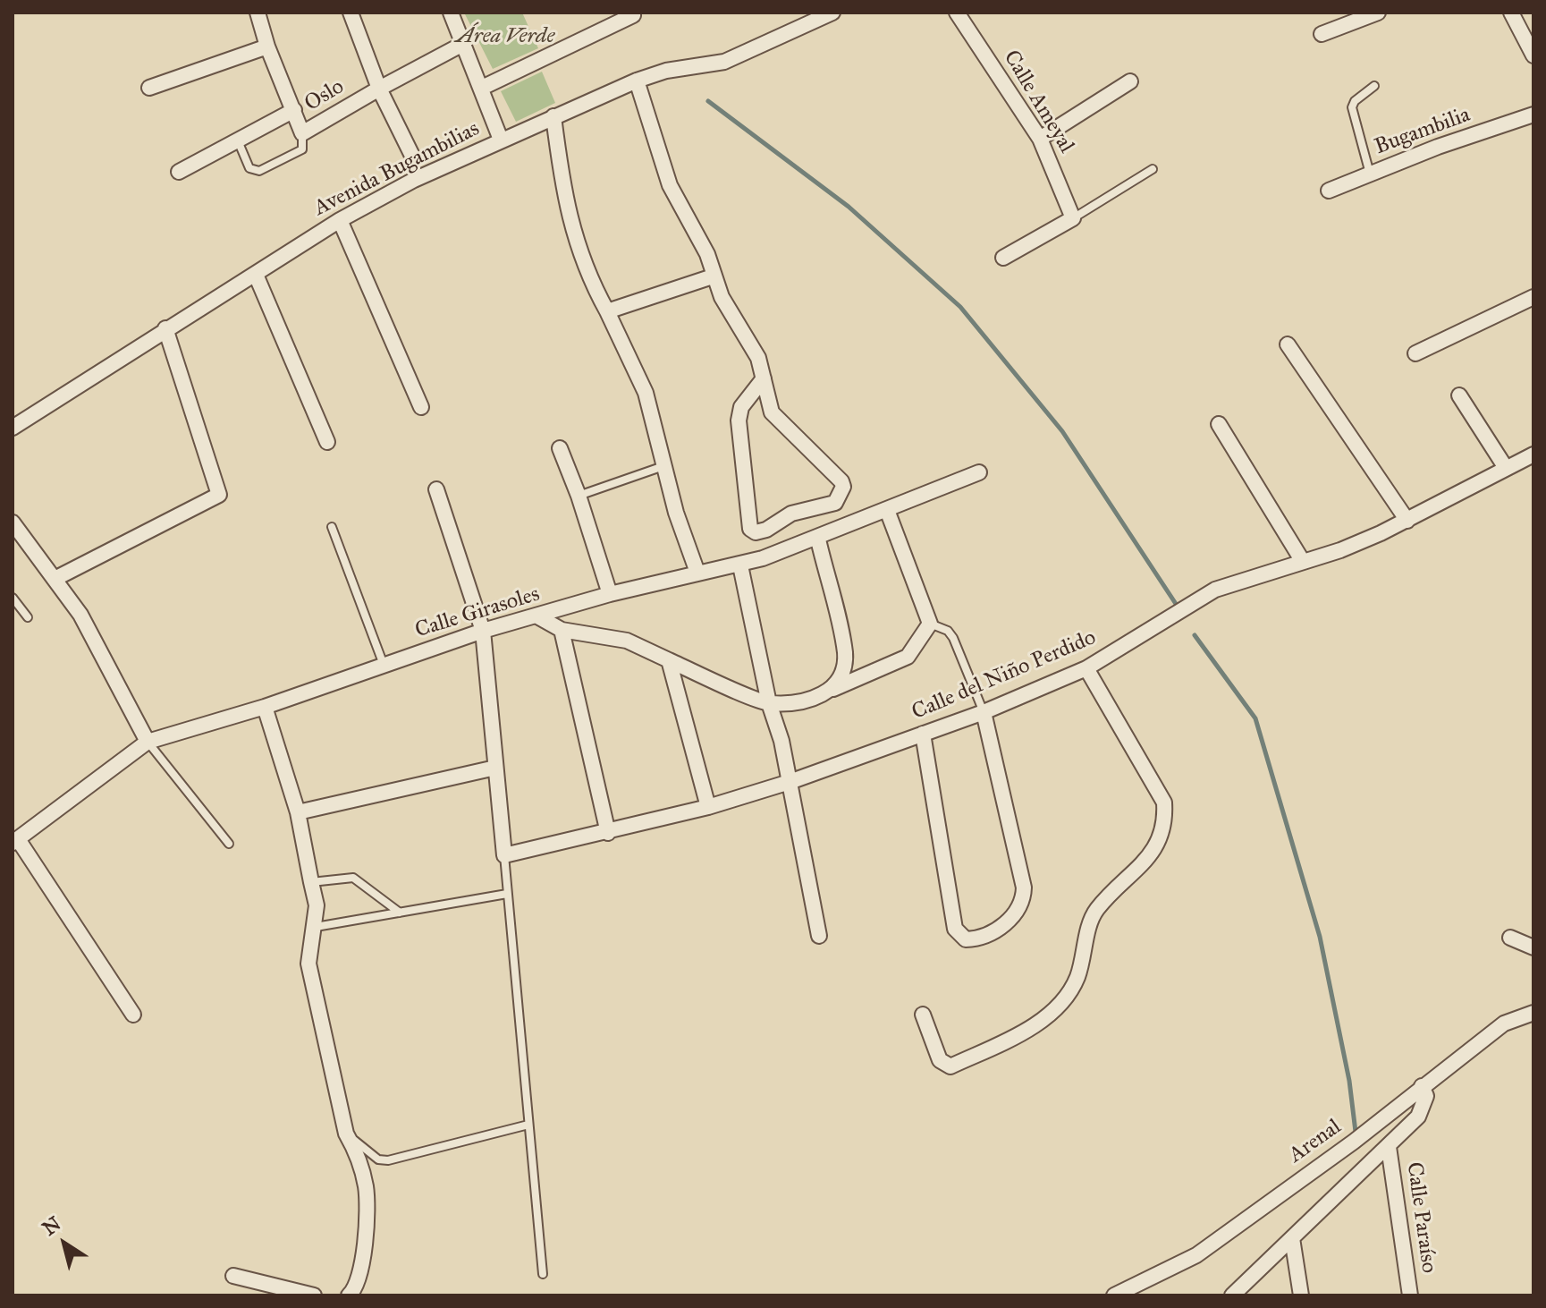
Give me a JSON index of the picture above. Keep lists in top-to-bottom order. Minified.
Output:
{"streets":{"street":["Oslo","Calle Ameyal","Bugambilia","Avenida Bugambilias","Calle Girasoles","Calle del Niño Perdido","Arenal","Calle Paraíso"]},"parks":["Área Verde"],"north":"top left"}
